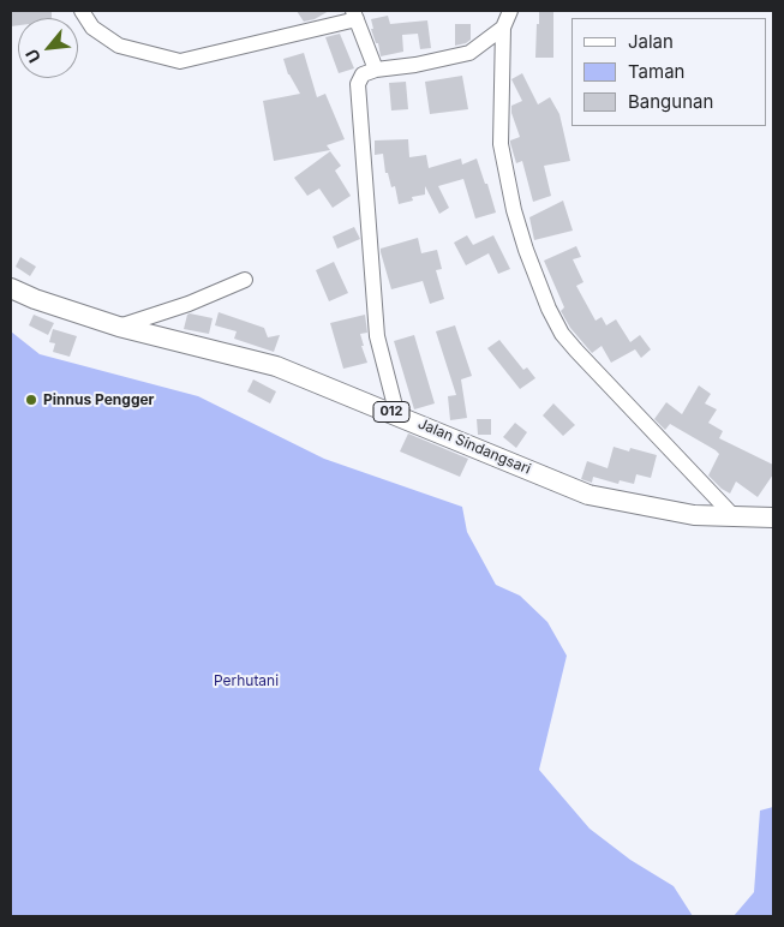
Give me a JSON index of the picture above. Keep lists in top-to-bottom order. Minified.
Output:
{"streets":{"main road":["012","Jalan Sindangsari"]},"parks":["Perhutani"],"places":["Pinnus Pengger"],"legend":["Jalan","Taman","Bangunan"],"north":"bottom left"}
